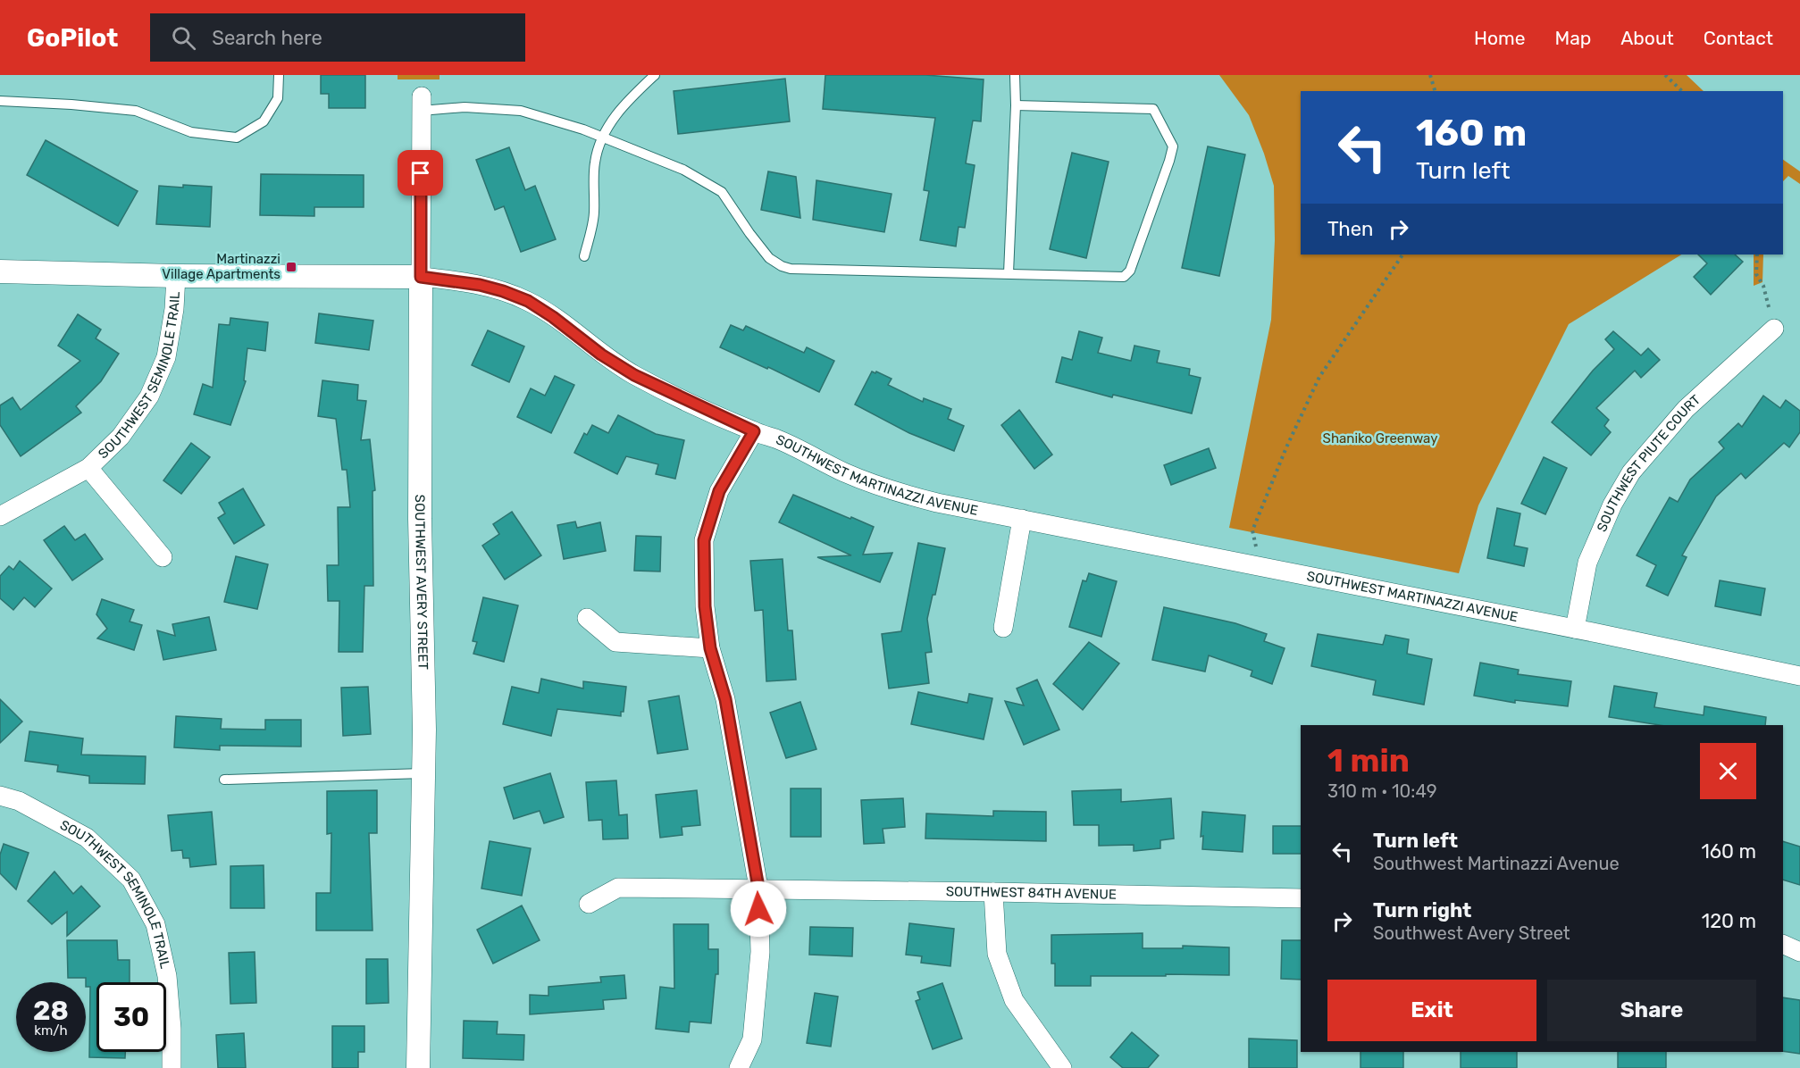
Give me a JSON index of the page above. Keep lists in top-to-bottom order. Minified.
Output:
{"streets":{"street":["SOUTHWEST SEMINOLE TRAIL","SOUTHWEST PIUTE COURT","SOUTHWEST MARTINAZZI AVENUE","SOUTHWEST AVERY STREET","SOUTHWEST 84TH AVENUE"]},"crossings":[["SOUTHWEST SEMINOLE TRAIL","SOUTHWEST MARTINAZZI AVENUE"],["SOUTHWEST PIUTE COURT","SOUTHWEST MARTINAZZI AVENUE"],["SOUTHWEST MARTINAZZI AVENUE","SOUTHWEST AVERY STREET"]],"parks":["Shaniko Greenway"],"places":{"transit":["Martinazzi Village Apartments"]},"page":{"header":"GoPilot","search":"Search here","nav":["Home","Map","About","Contact"],"turn":["160 m","Turn left"],"then":"Then","heading":["1 min","310 m · 10:49"],"list":[{"name":"Turn left","note":"Southwest Martinazzi Avenue","value":"160 m"},{"name":"Turn right","note":"Southwest Avery Street","value":"120 m"}],"buttons":["Exit","Share"],"speed":"28 km/h","limit":"30"}}
